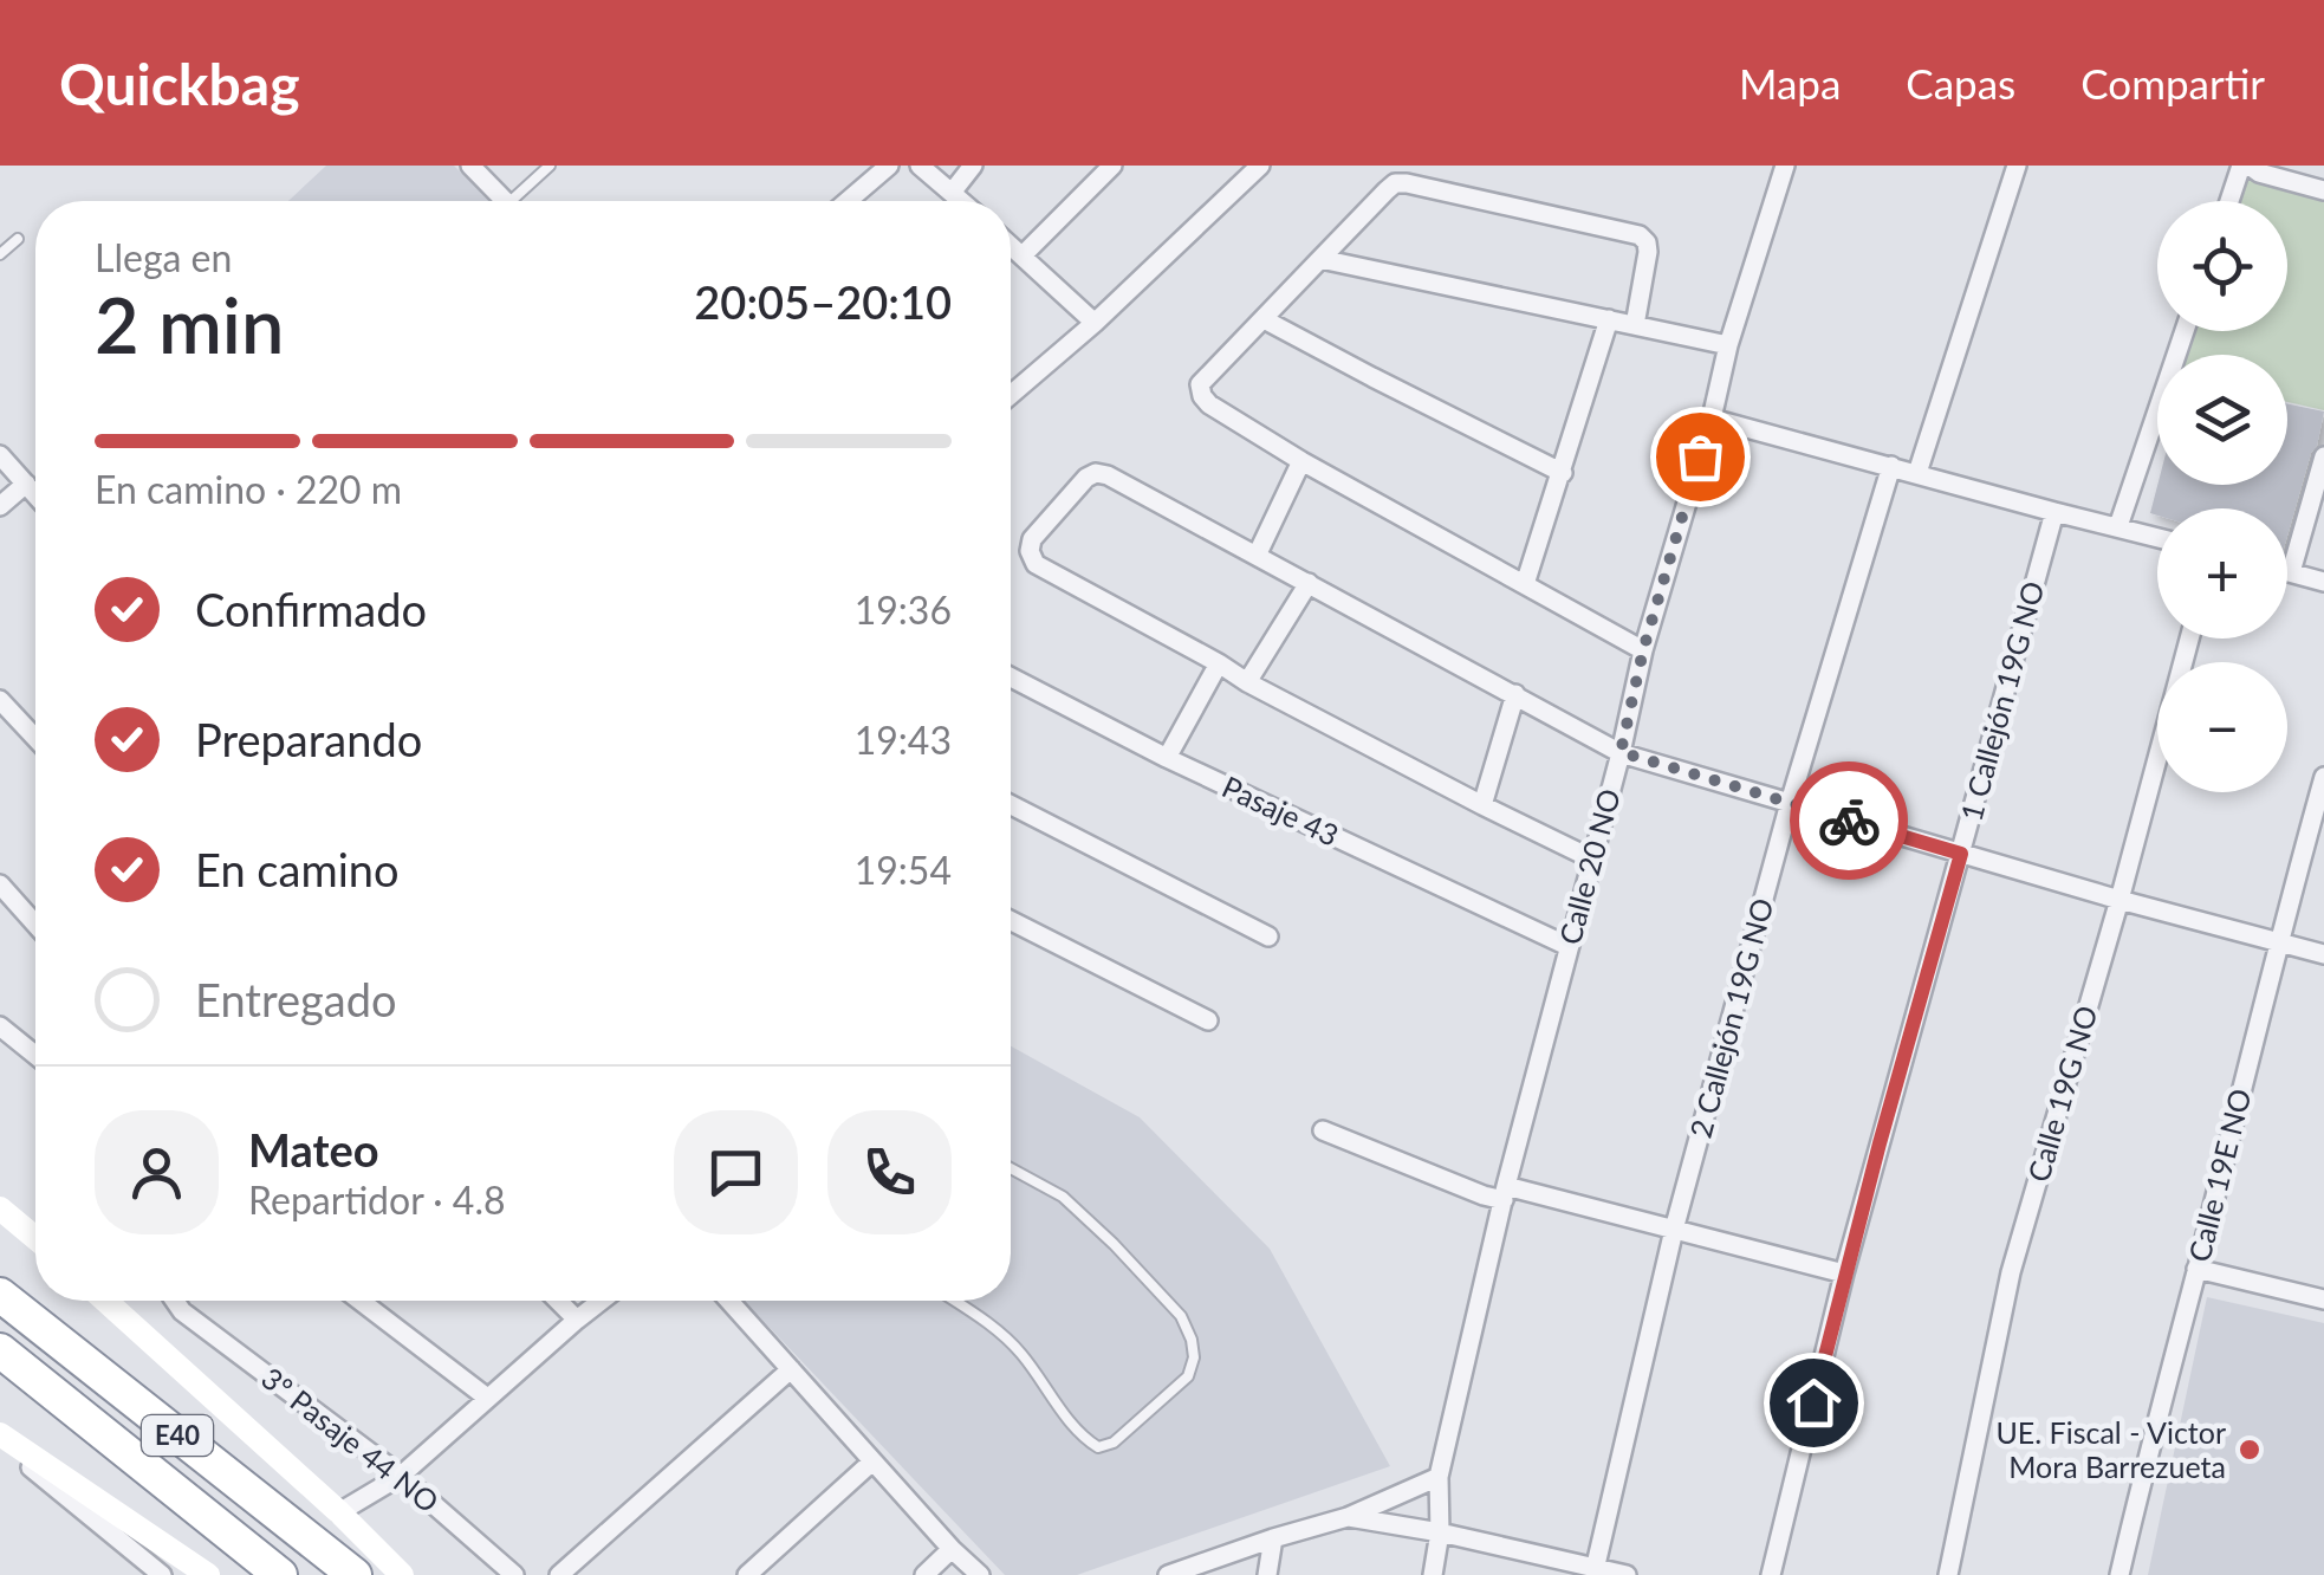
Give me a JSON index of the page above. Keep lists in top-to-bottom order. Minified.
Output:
{"streets":{"highway":["E40"],"street":["1 Callejón 19G NO","Pasaje 43","Calle 20 NO","2 Callejón 19G NO","Calle 19G NO","Calle 19E NO","3º Pasaje 44 NO"]},"crossings":[["Pasaje 43","Calle 20 NO"]],"places":["UE. Fiscal - Victor Mora Barrezueta"],"page":{"header":"Quickbag","nav":["Mapa","Capas","Compartir"],"map_buttons":["+","−"],"heading":["2 min","Llega en","20:05–20:10"],"panel":["Mateo","Repartidor · 4.8"],"bar":"En camino · 220 m","list":[["Confirmado","19:36"],["Preparando","19:43"],["En camino","19:54"],"Entregado"]}}
